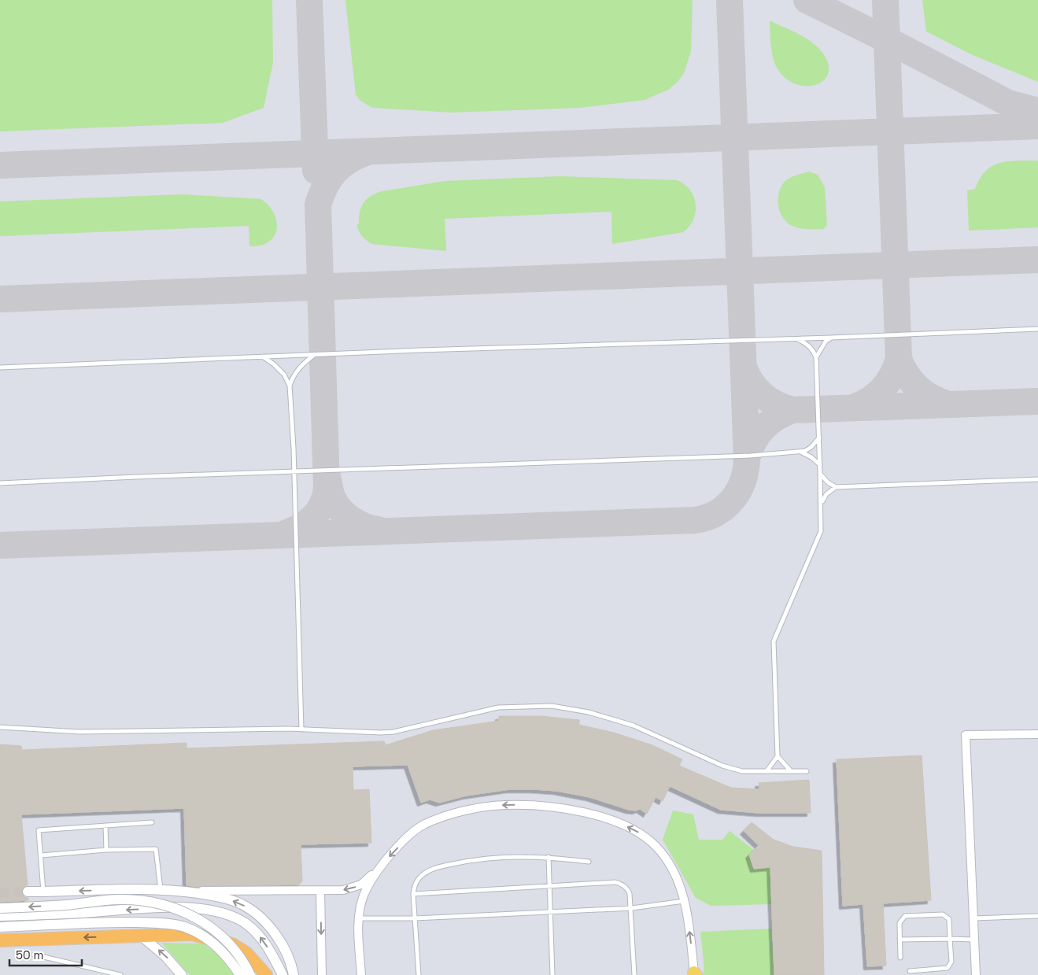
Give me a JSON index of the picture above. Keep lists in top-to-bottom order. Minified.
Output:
{"scale_bar":"50 m"}
